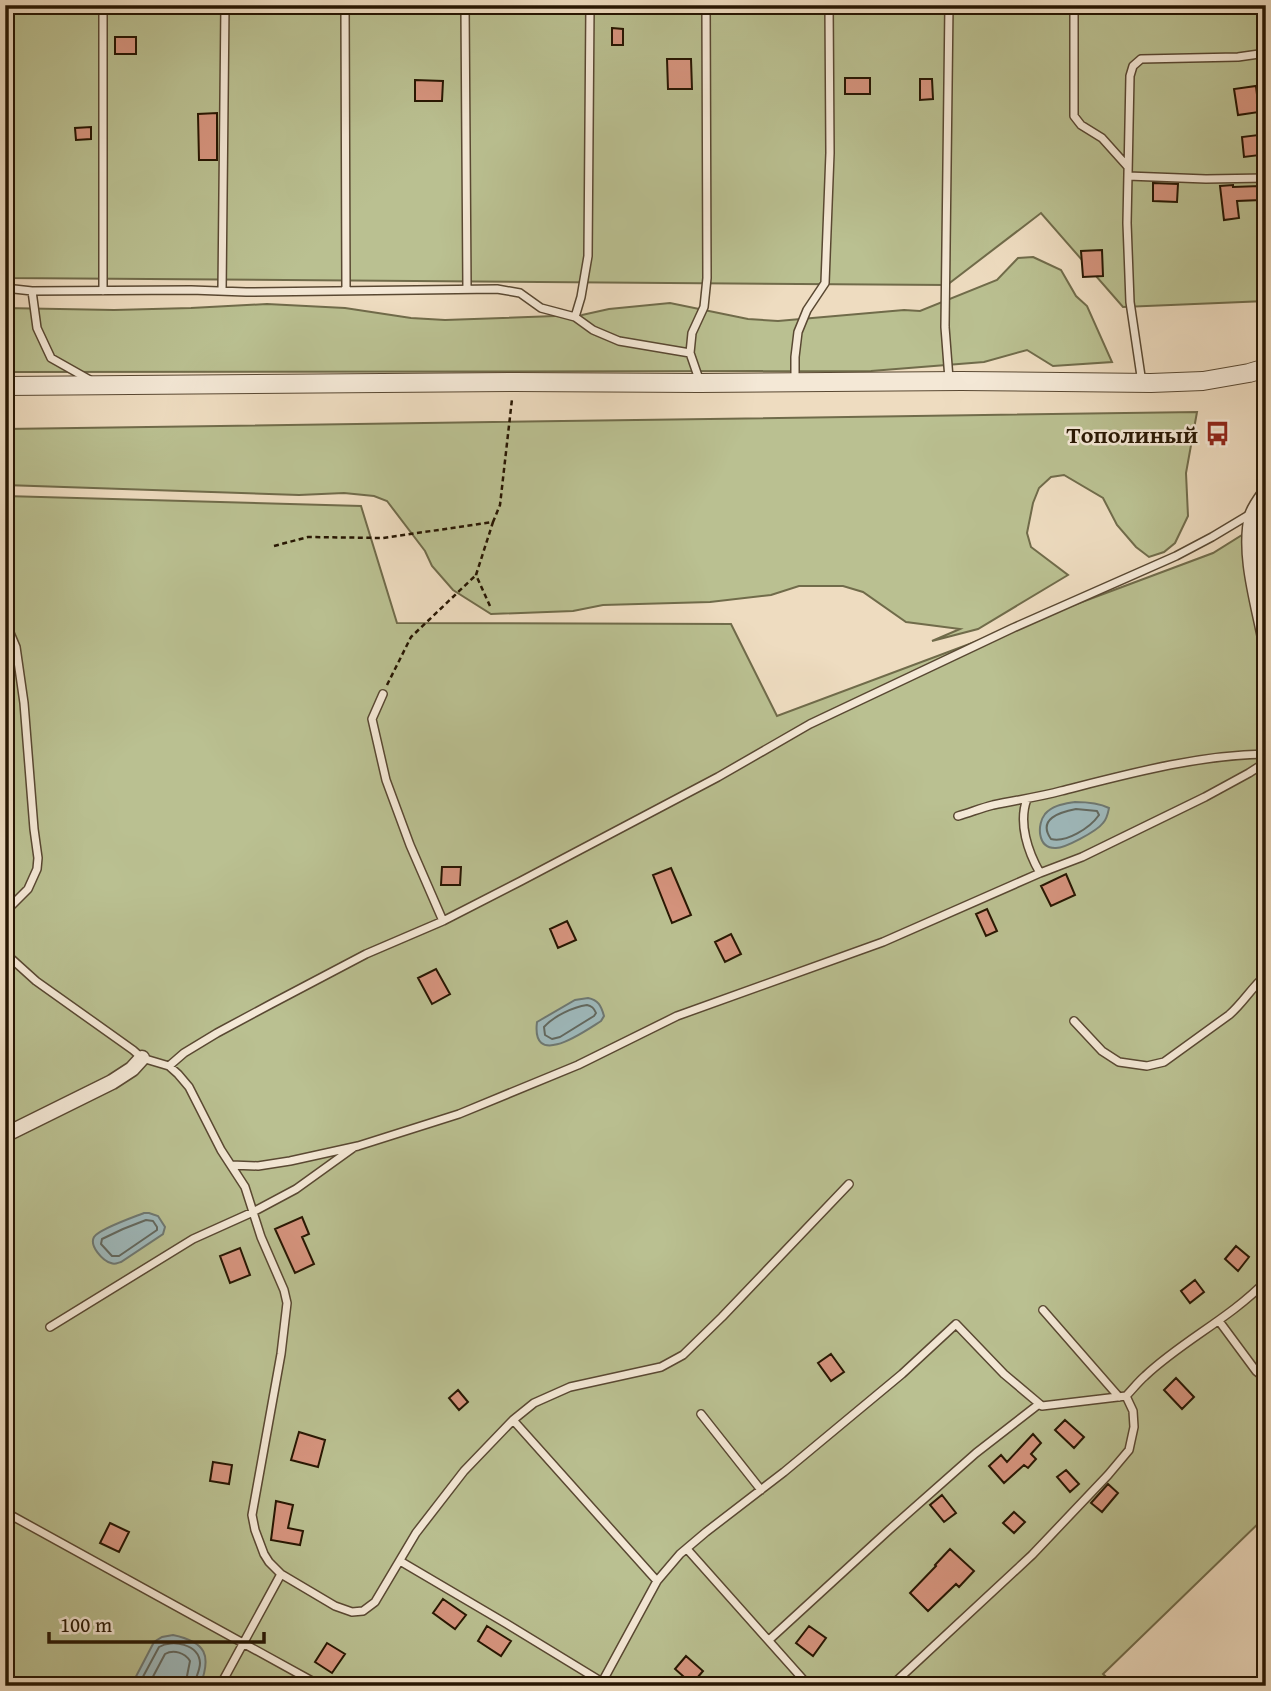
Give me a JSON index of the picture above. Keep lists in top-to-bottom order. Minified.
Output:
{"places":{"bus stop":["Тополиный"]},"scale_bar":"100 m"}
